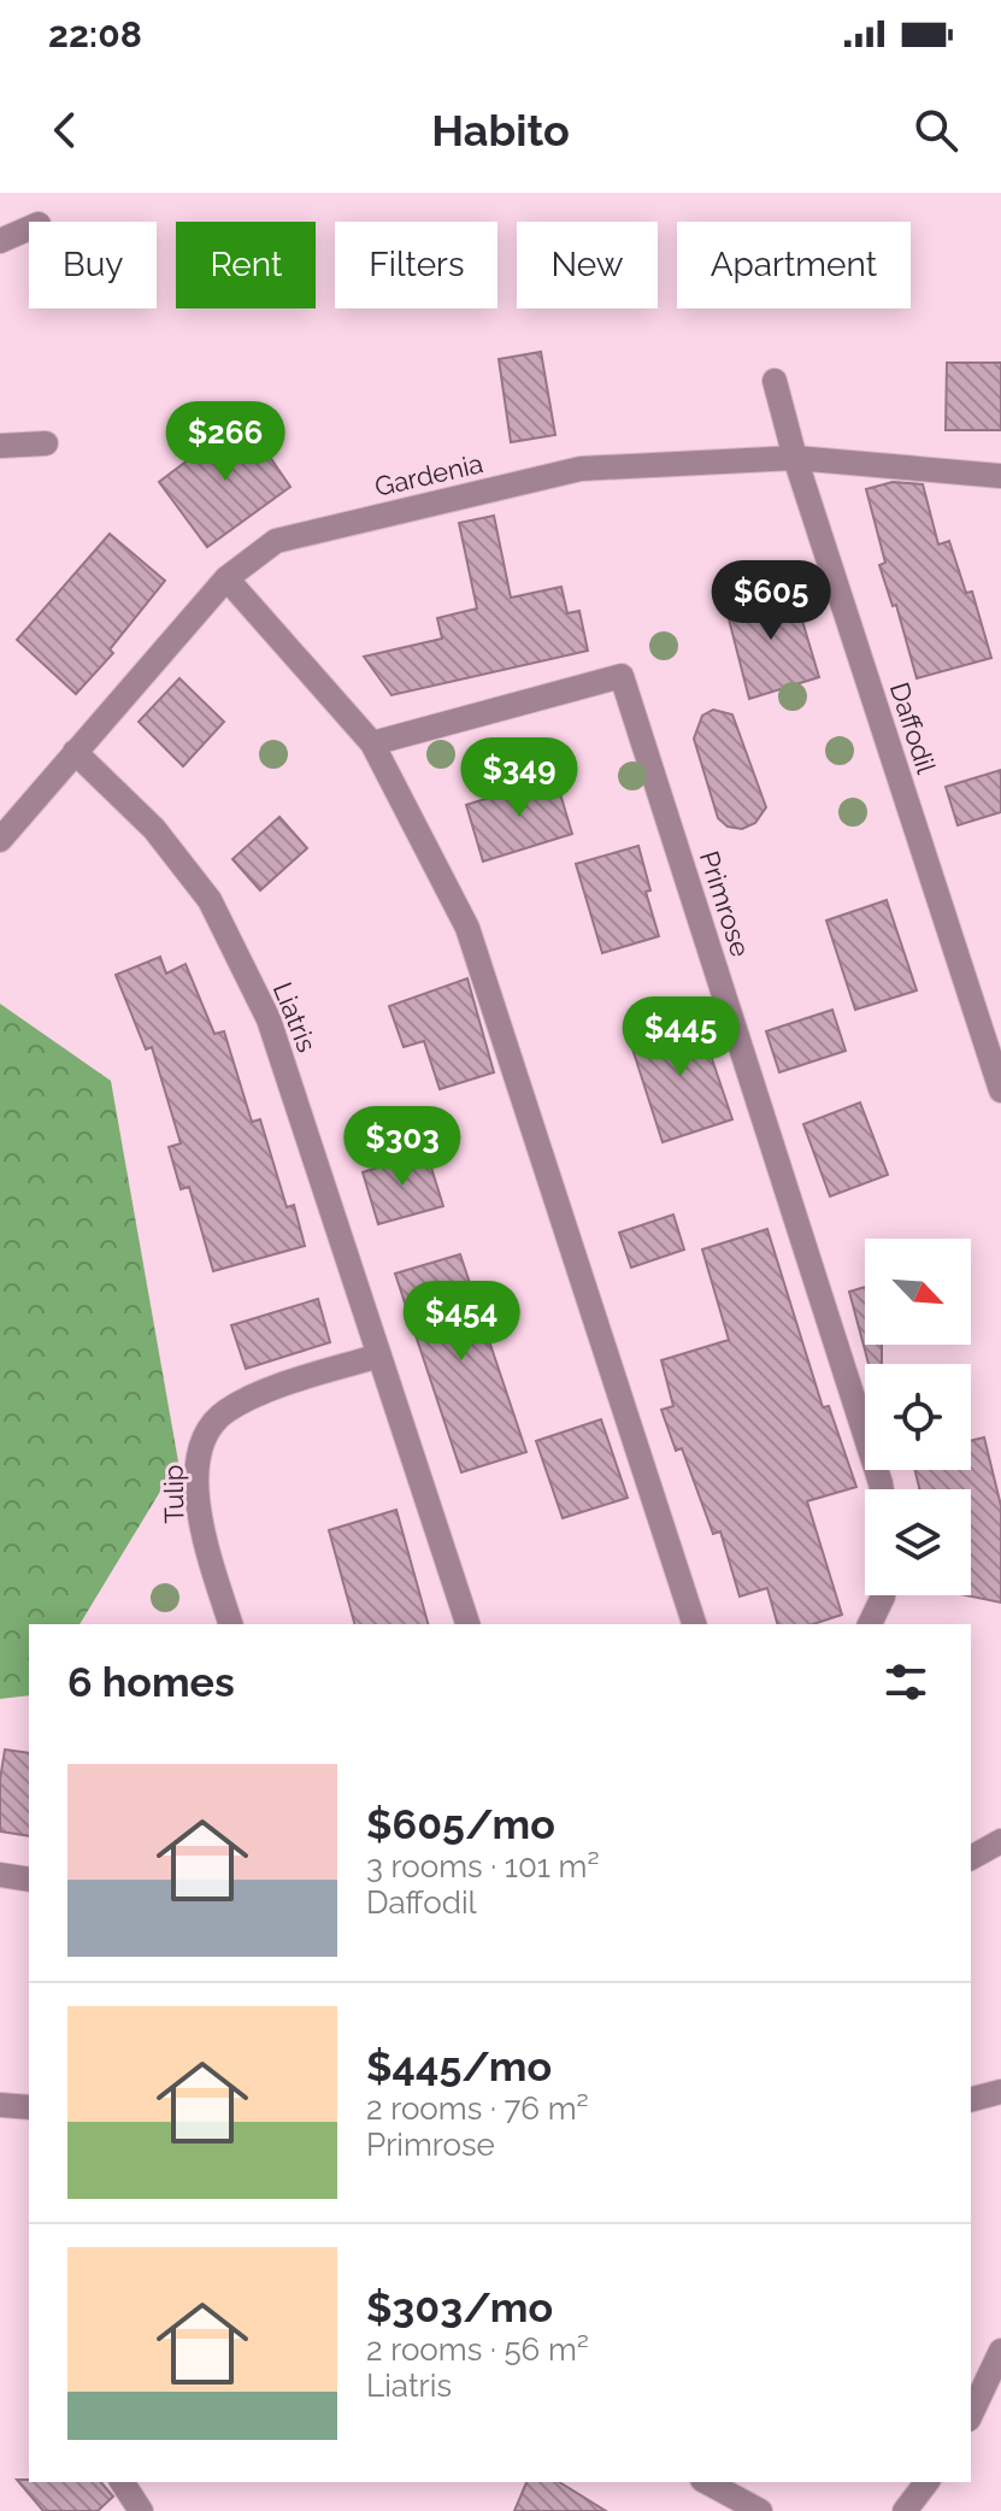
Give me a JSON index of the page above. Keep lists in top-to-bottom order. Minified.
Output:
{"streets":{"street":["Gardenia","Daffodil","Primrose","Liatris","Tulip"]},"crossings":[["Gardenia","Daffodil"],["Gardenia","Liatris"],["Liatris","Tulip"]],"north":"bottom right","page":{"status":"22:08","header":"Habito","chip":["Buy","Rent","Filters","New","Apartment"],"price":["$266","$605","$349","$445","$303","$454"],"heading":"6 homes","list":[{"name":"$605/mo","note":"3 rooms · 101 m² · Daffodil"},{"name":"$445/mo","note":"2 rooms · 76 m² · Primrose"},{"name":"$303/mo","note":"2 rooms · 56 m² · Liatris"}]}}
